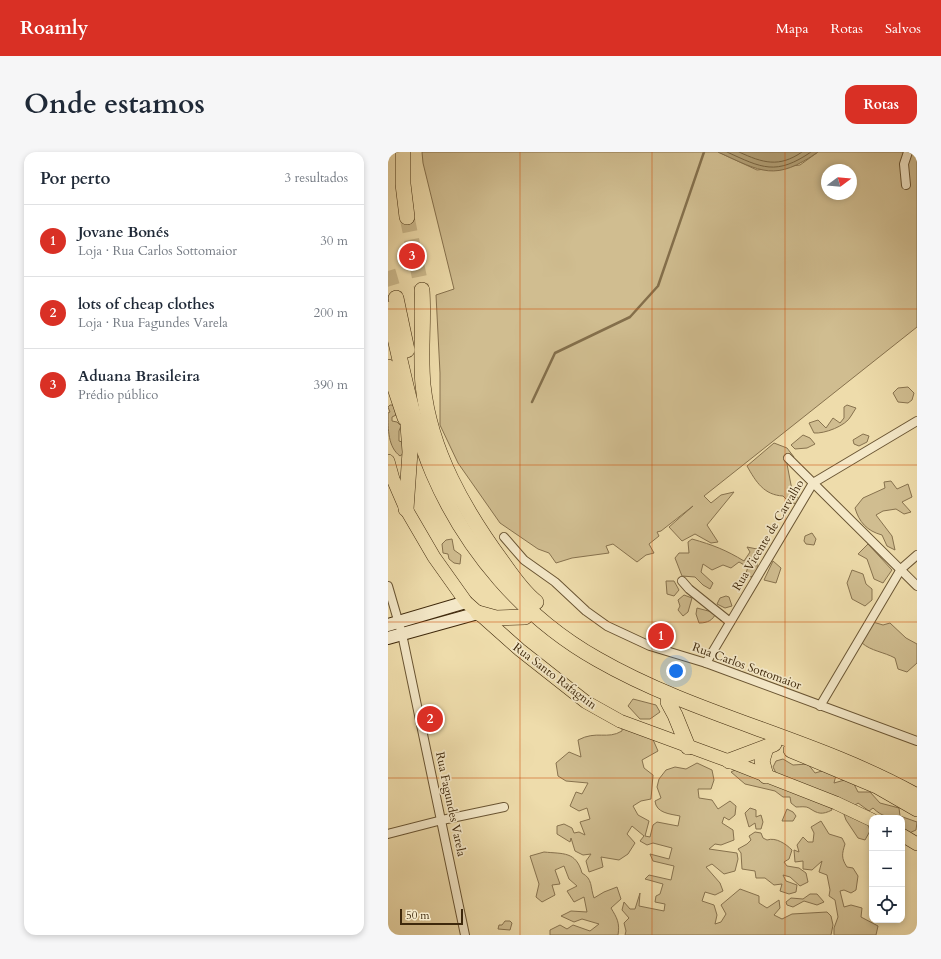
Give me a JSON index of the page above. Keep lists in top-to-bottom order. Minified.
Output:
{"streets":{"main road":["Rua Santo Rafagnin"],"street":["Rua Vicente de Carvalho","Rua Carlos Sottomaior","Rua Fagundes Varela"]},"crossings":[["Rua Vicente de Carvalho","Rua Carlos Sottomaior"]],"scale_bar":"50 m","north":"right","page":{"header":"Roamly","nav":["Mapa","Rotas","Salvos"],"title":"Onde estamos","buttons":"Rotas","heading":["Por perto","3 resultados"],"list":[{"mark":"1","name":"Jovane Bonés","note":"Loja · Rua Carlos Sottomaior","value":"30 m"},{"mark":"2","name":"lots of cheap clothes","note":"Loja · Rua Fagundes Varela","value":"200 m"},{"mark":"3","name":"Aduana Brasileira","note":"Prédio público","value":"390 m"}],"pins":["3","1","2"],"map_buttons":["+","−"],"scale":"50 m"}}
